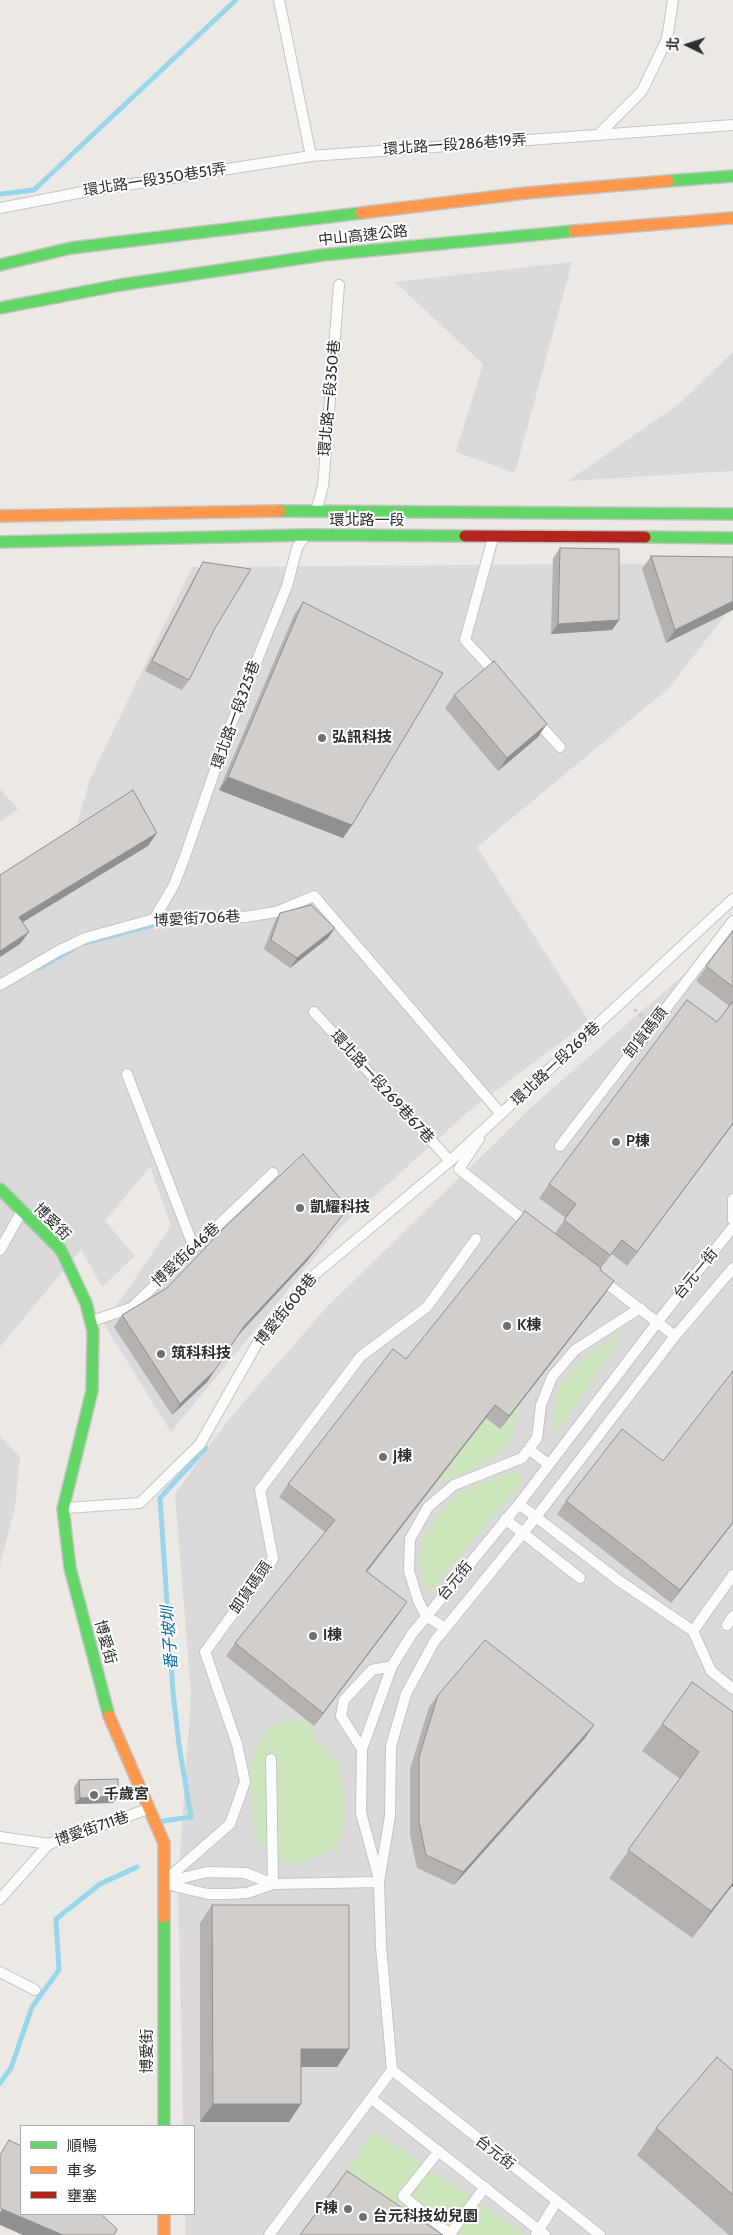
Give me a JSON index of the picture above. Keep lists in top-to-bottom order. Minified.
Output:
{"streets":{"main road":["中山高速公路","環北路一段","博愛街"],"lane":["環北路一段286巷19弄","環北路一段350巷51弄","環北路一段350巷","環北路一段325巷","博愛街706巷","卸貨碼頭","環北路一段269巷","環北路一段269巷67巷","博愛街646巷","台元一街","博愛街608巷","台元街","博愛街711巷"]},"crossings":[["環北路一段286巷19弄","環北路一段350巷51弄"],["環北路一段350巷","環北路一段"],["環北路一段350巷","環北路一段325巷"],["環北路一段","環北路一段325巷"],["環北路一段325巷","博愛街706巷"],["博愛街706巷","環北路一段269巷"],["卸貨碼頭","博愛街"],["環北路一段269巷","博愛街608巷"],["環北路一段269巷67巷","博愛街608巷"],["博愛街","博愛街646巷"],["博愛街","博愛街608巷"],["博愛街","博愛街711巷"],["台元一街","台元街"]],"water":["番子坡圳"],"places":["弘訊科技","P棟","凱耀科技","K棟","筑科科技","J棟","I棟","千歲宮","F棟","台元科技幼兒園"],"legend":["順暢","車多","壅塞"],"north":"left"}
